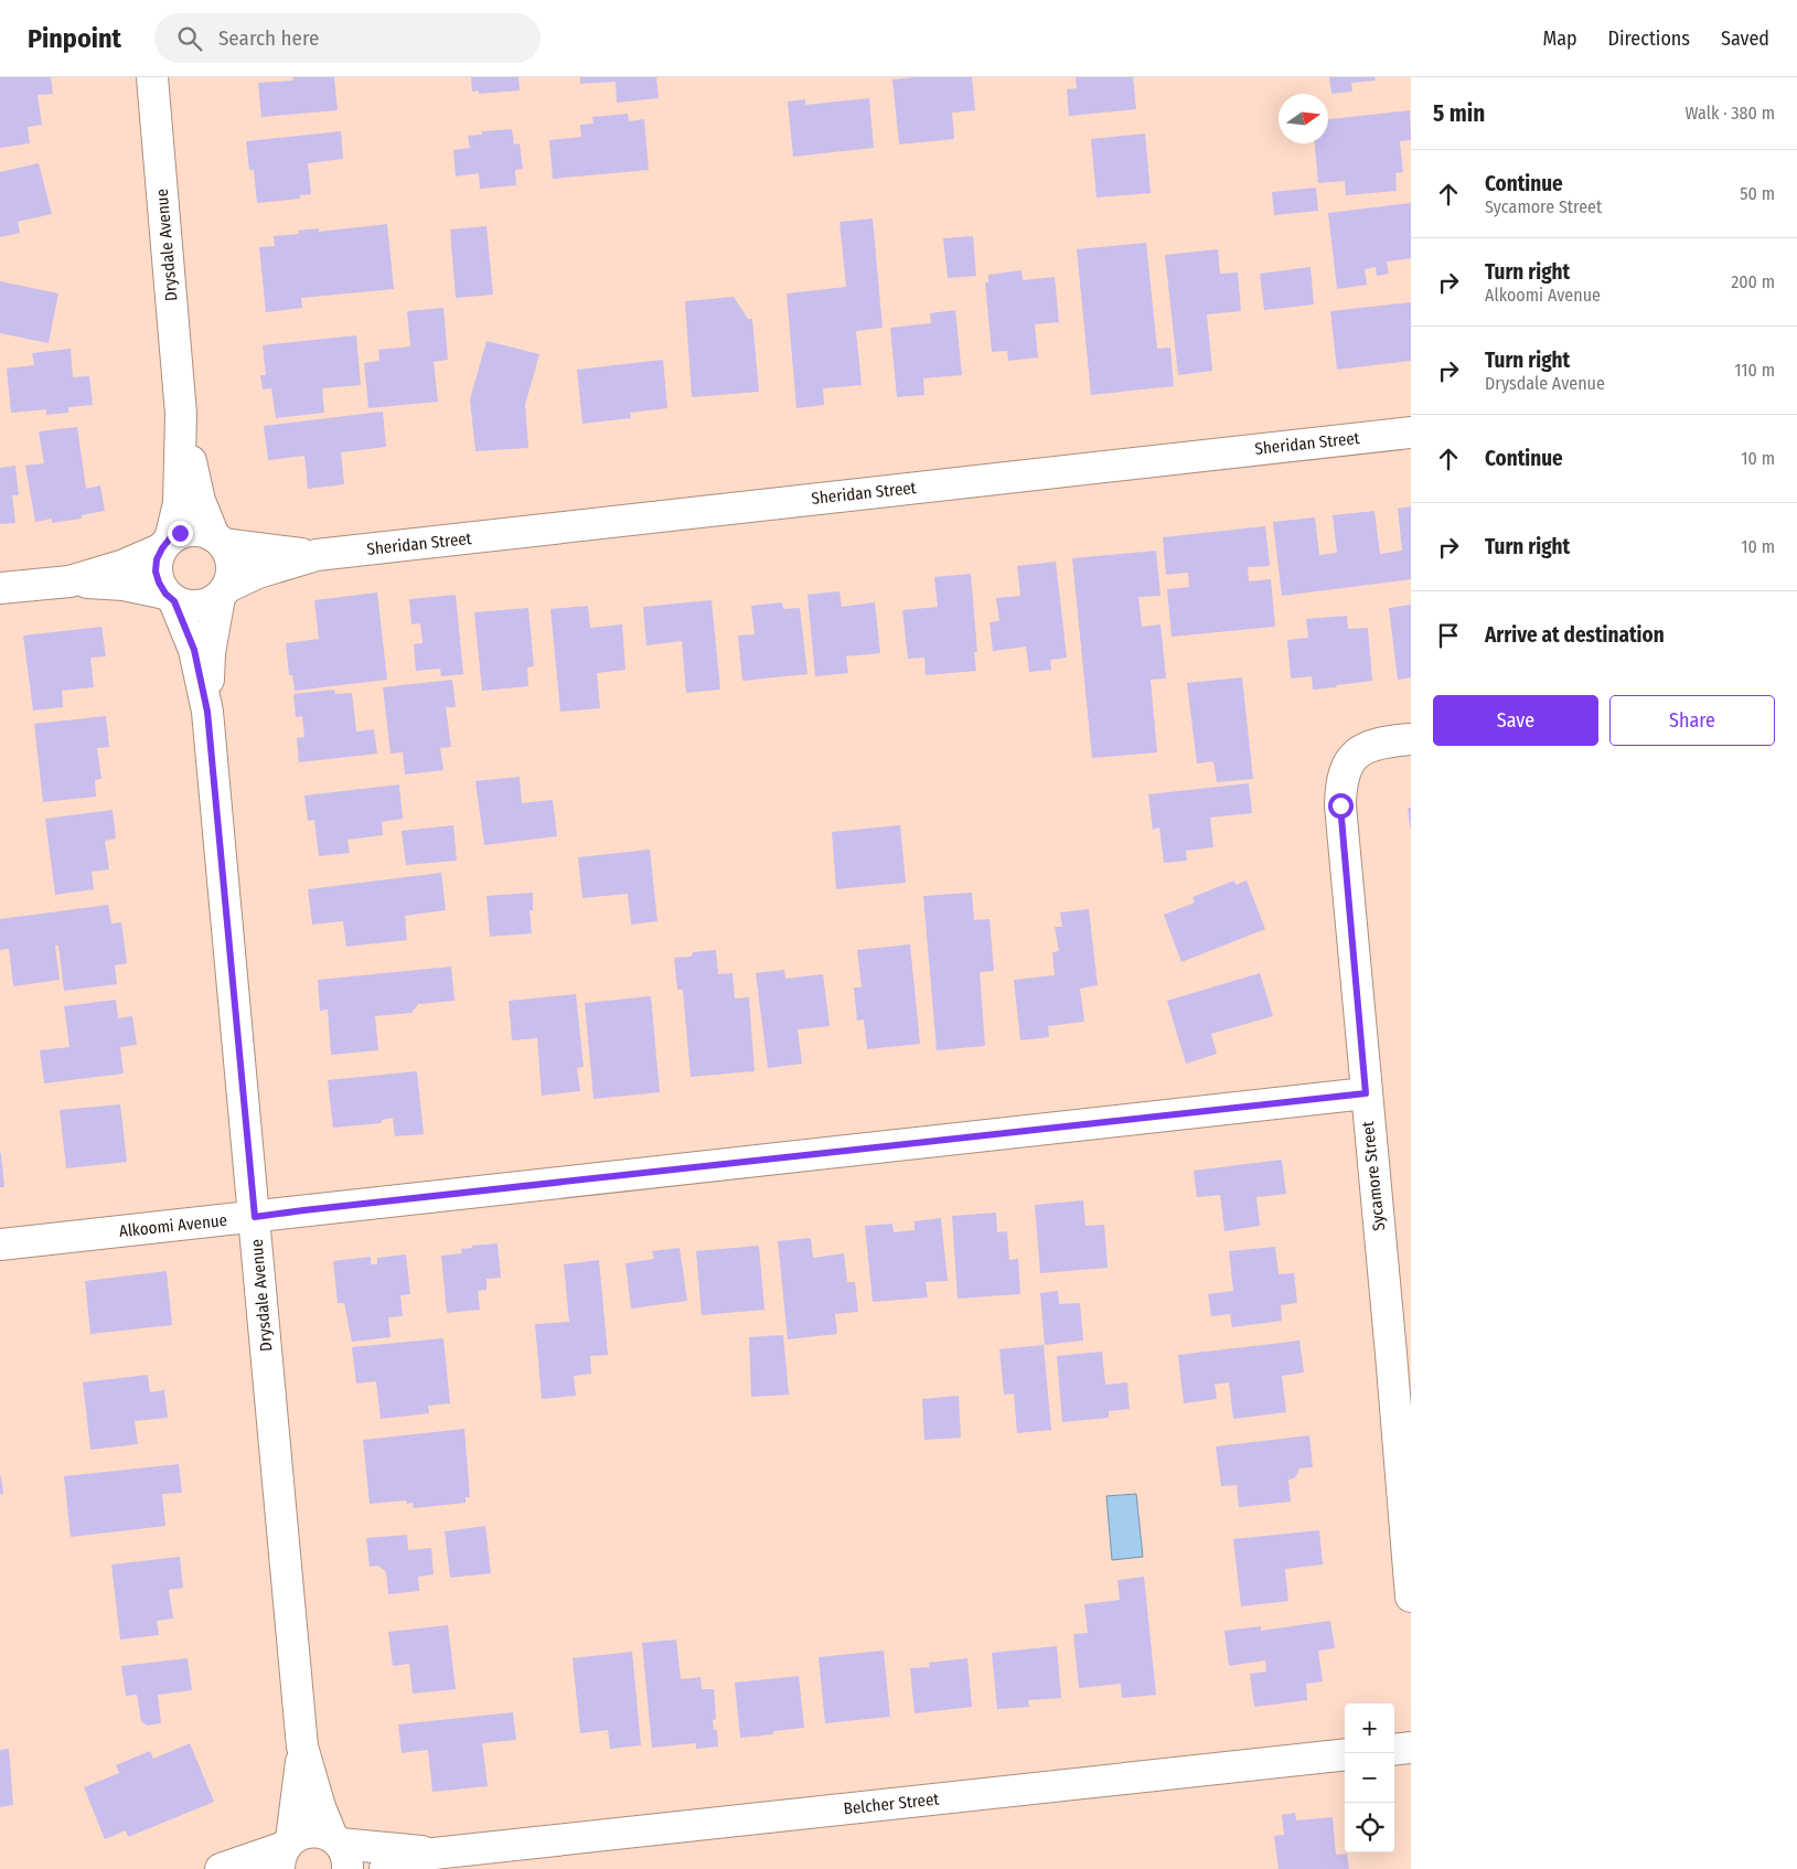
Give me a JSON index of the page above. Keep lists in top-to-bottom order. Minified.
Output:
{"streets":{"street":["Drysdale Avenue","Sheridan Street","Sycamore Street","Alkoomi Avenue","Belcher Street"]},"crossings":[["Drysdale Avenue","Sheridan Street"],["Drysdale Avenue","Alkoomi Avenue"],["Drysdale Avenue","Belcher Street"],["Sycamore Street","Alkoomi Avenue"]],"north":"right","page":{"header":"Pinpoint","search":"Search here","nav":["Map","Directions","Saved"],"heading":["5 min","Walk · 380 m"],"list":[["Continue","Sycamore Street","50 m"],["Turn right","Alkoomi Avenue","200 m"],["Turn right","Drysdale Avenue","110 m"],["Continue","10 m"],["Turn right","10 m"],"Arrive at destination"],"buttons":["Save","Share"],"map_buttons":["+","−"]}}
